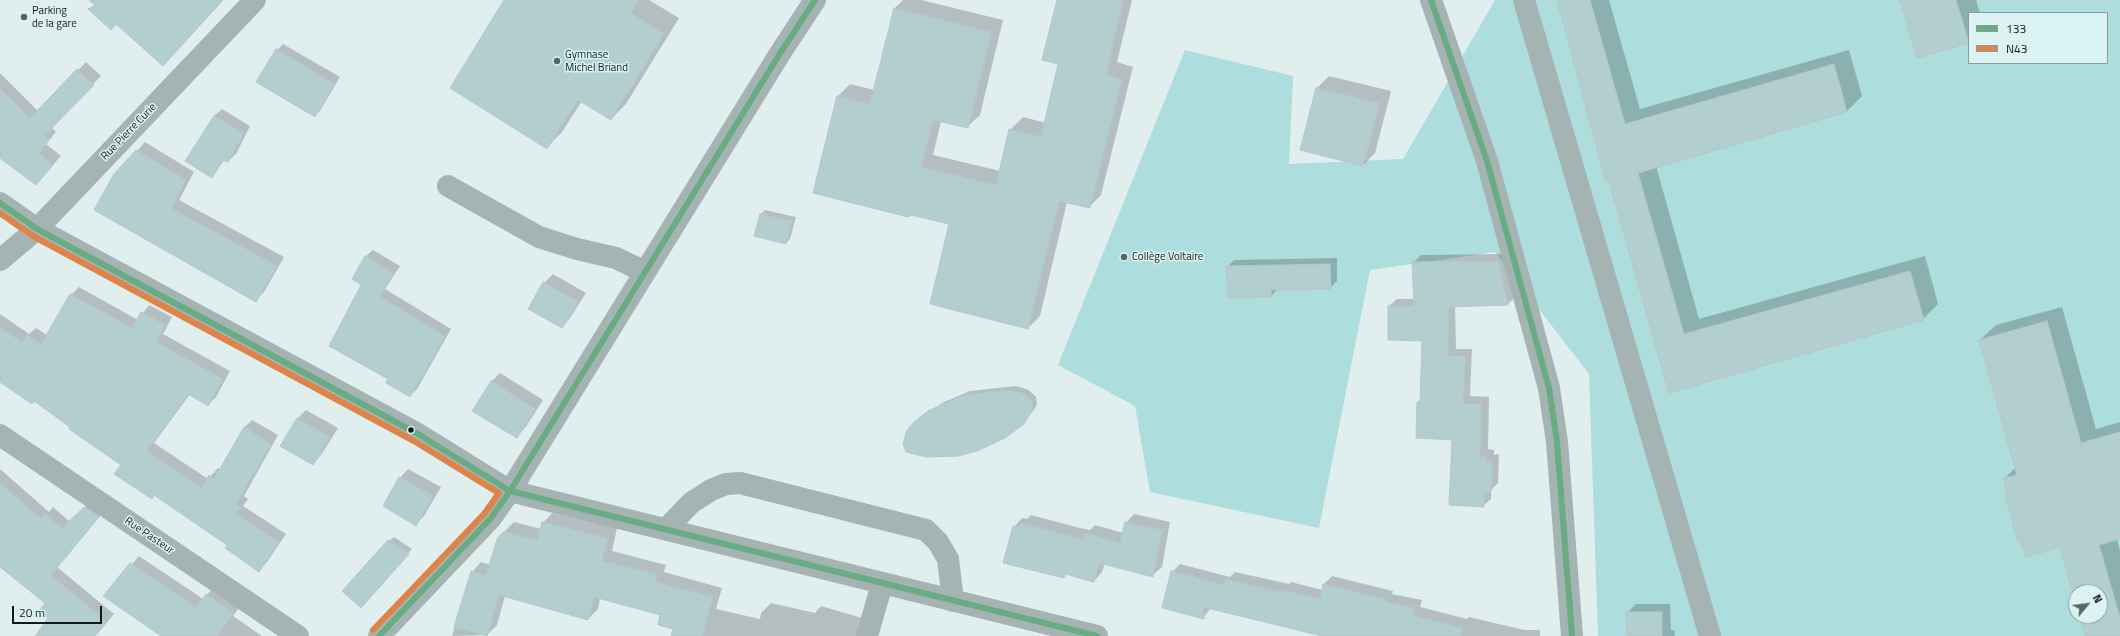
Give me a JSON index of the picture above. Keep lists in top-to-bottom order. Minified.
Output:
{"streets":{"street":["Rue Pierre Curie","Rue Pasteur"]},"places":["Parking de la gare","Gymnase Michel Briand","Collège Voltaire"],"lines":["transit line 133","transit line N43"],"legend":["133","N43"],"scale_bar":"20 m","north":"top right"}
